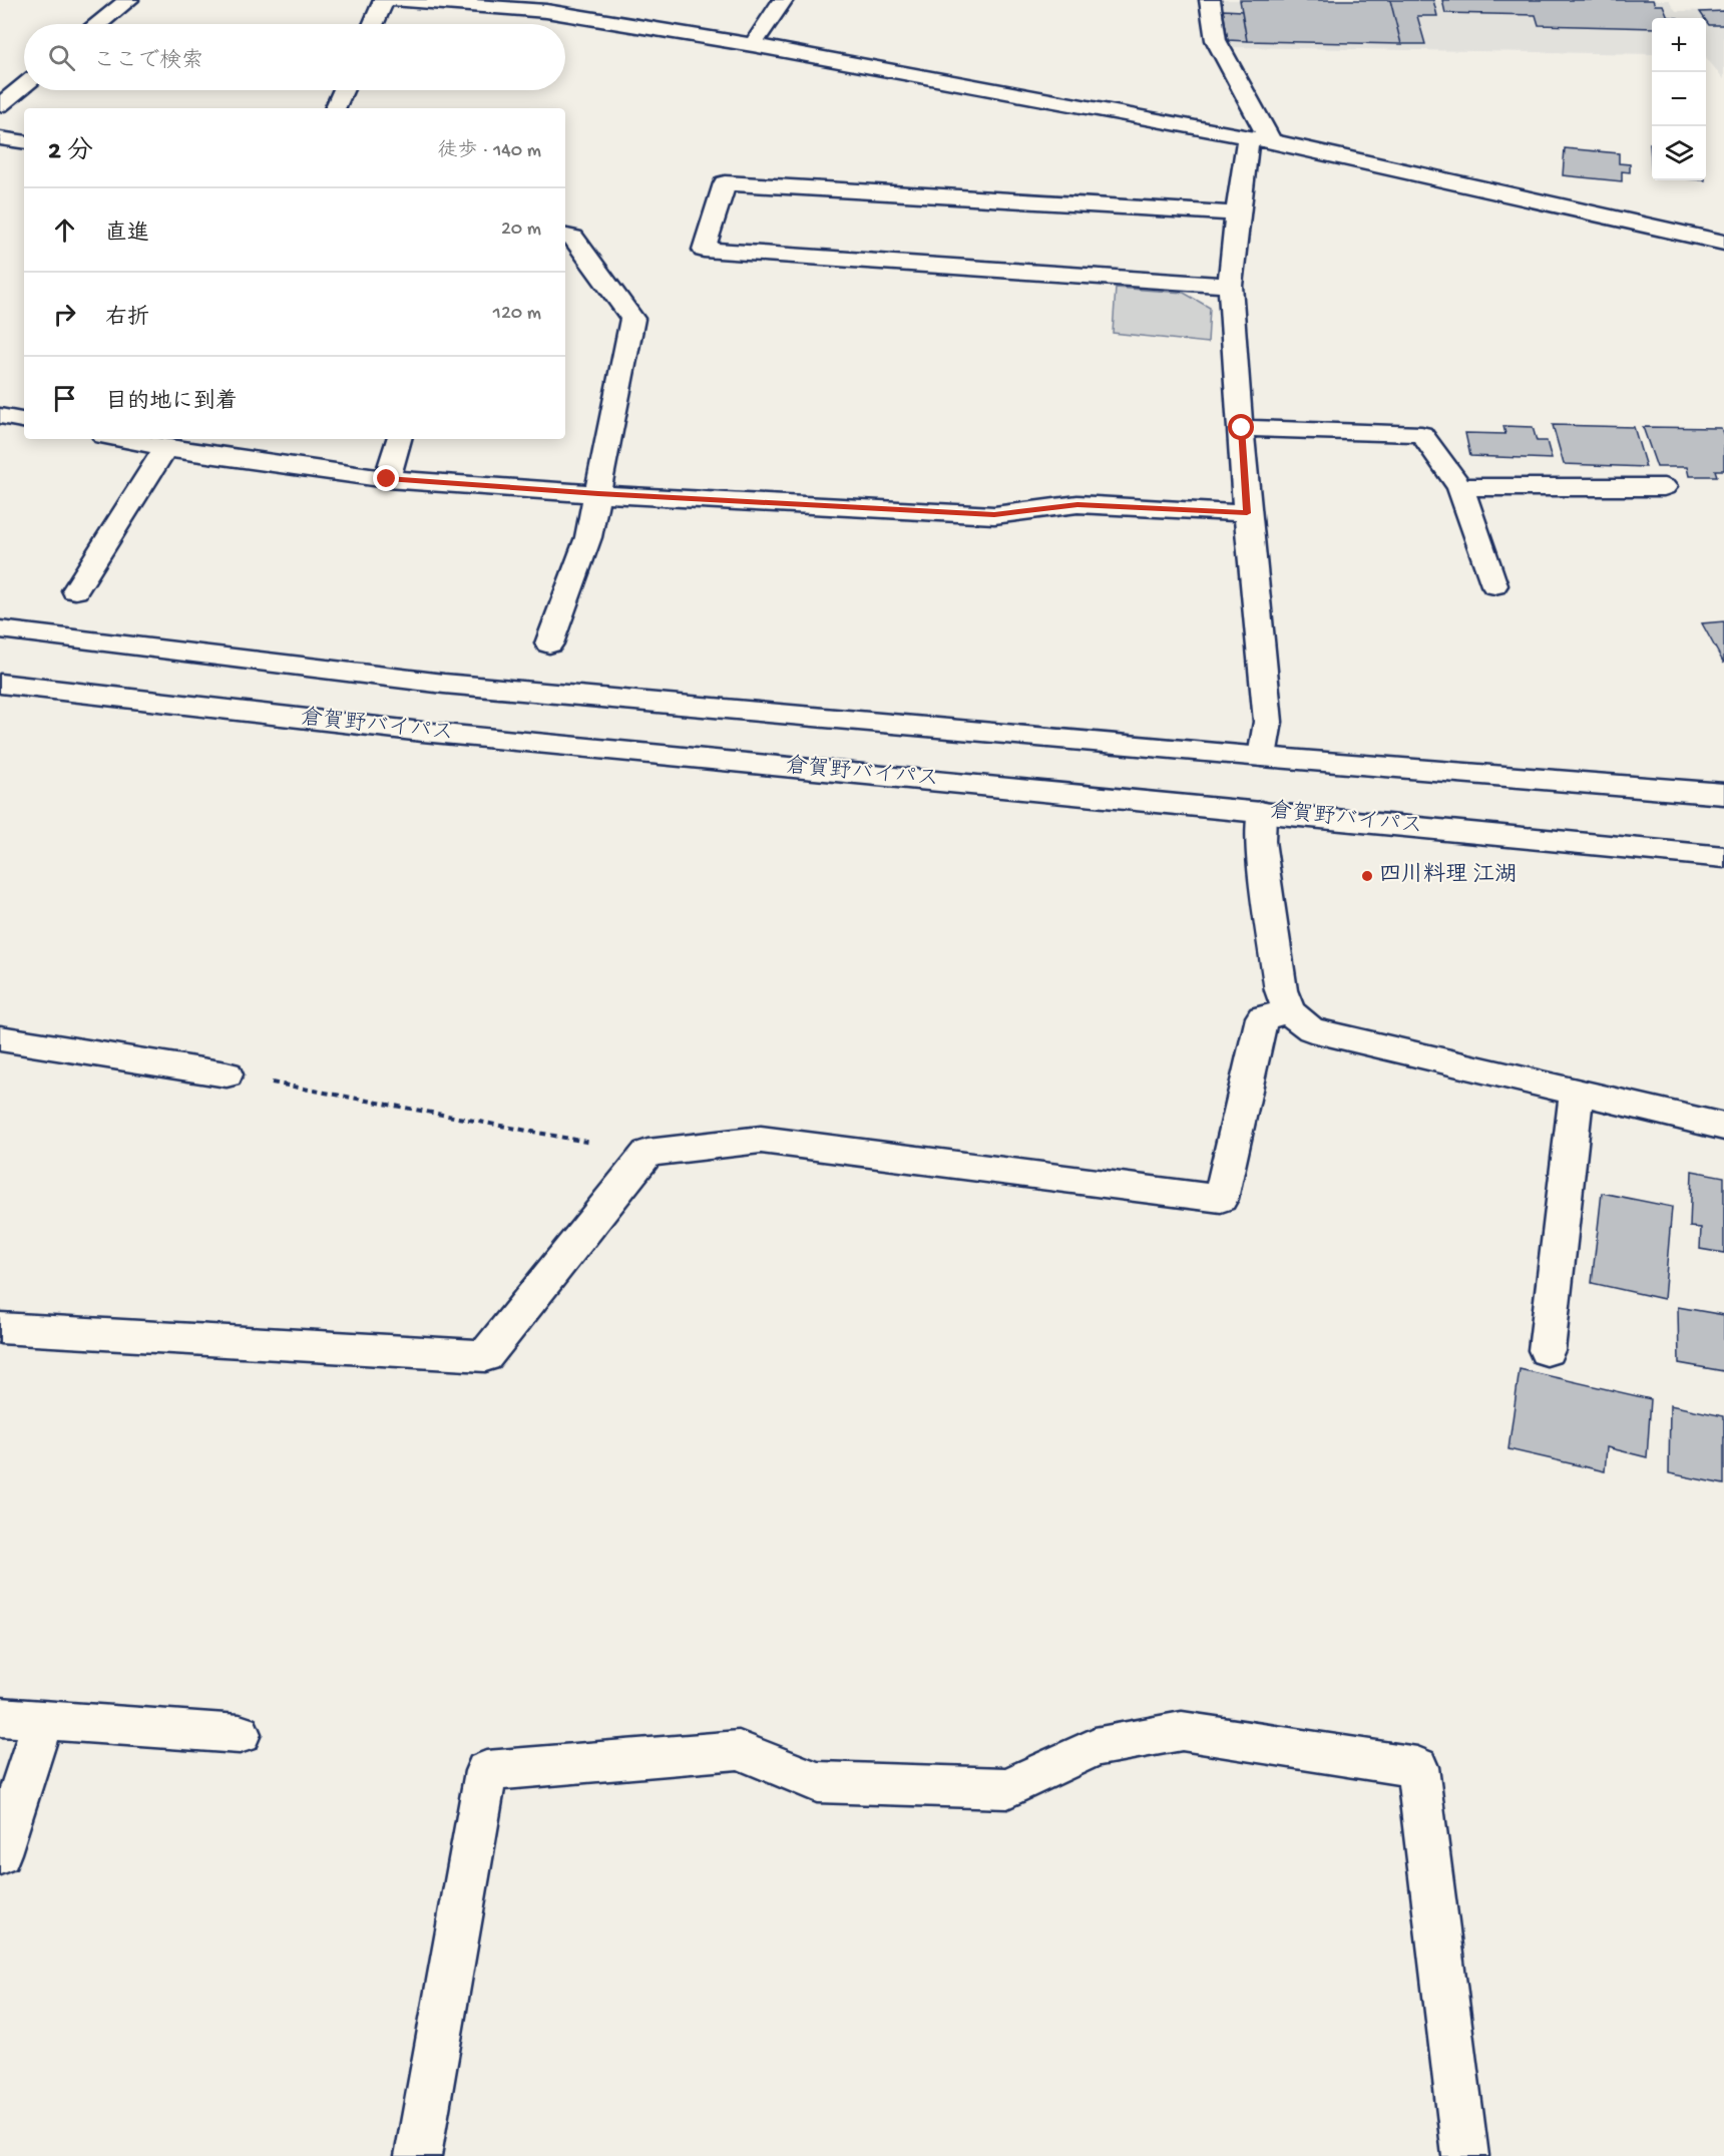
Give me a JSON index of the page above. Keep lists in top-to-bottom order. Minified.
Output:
{"streets":{"main road":["倉賀野バイパス"]},"places":["四川料理 江湖"],"page":{"map_buttons":["+","−"],"search":"ここで検索","heading":["2 分","徒歩 · 140 m"],"list":[["直進","20 m"],["右折","120 m"],"目的地に到着"]}}
